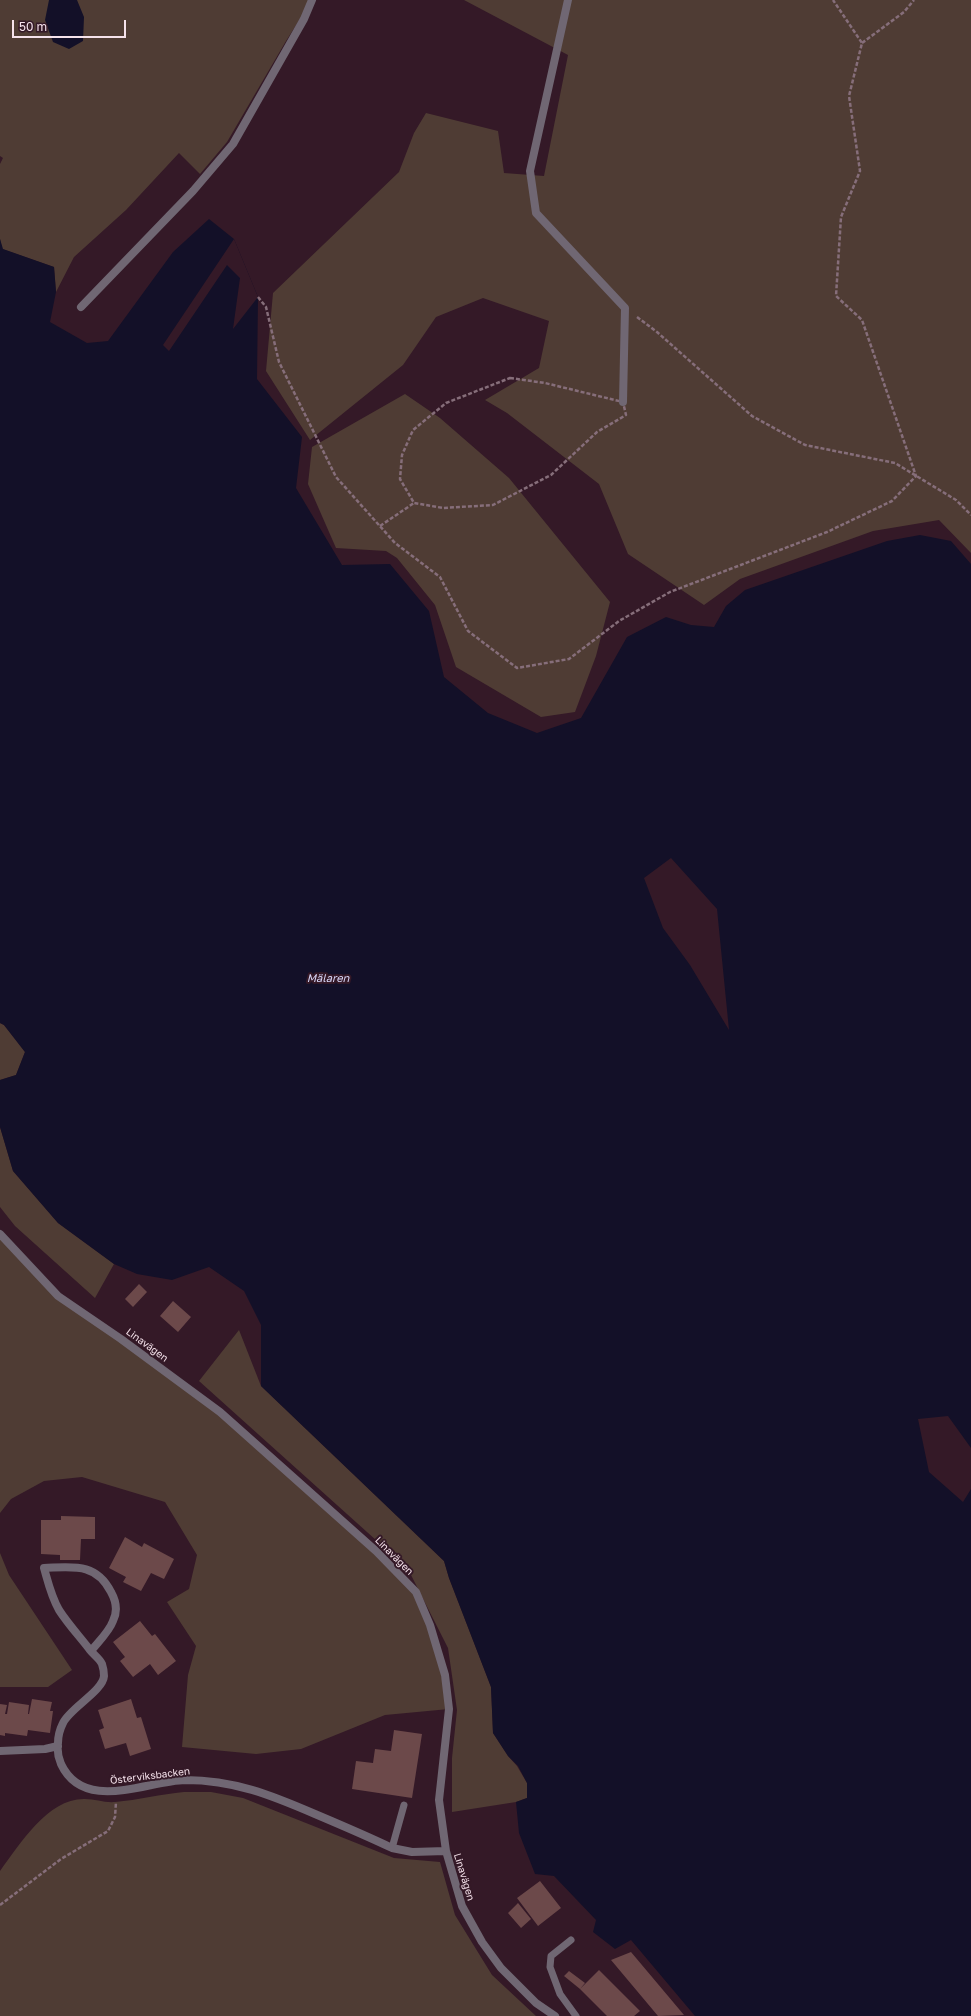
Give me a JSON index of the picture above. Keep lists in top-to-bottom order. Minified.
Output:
{"streets":{"street":["Linavägen","Österviksbacken"]},"crossings":[["Linavägen","Österviksbacken"]],"water":["Mälaren"],"scale_bar":"50 m"}
